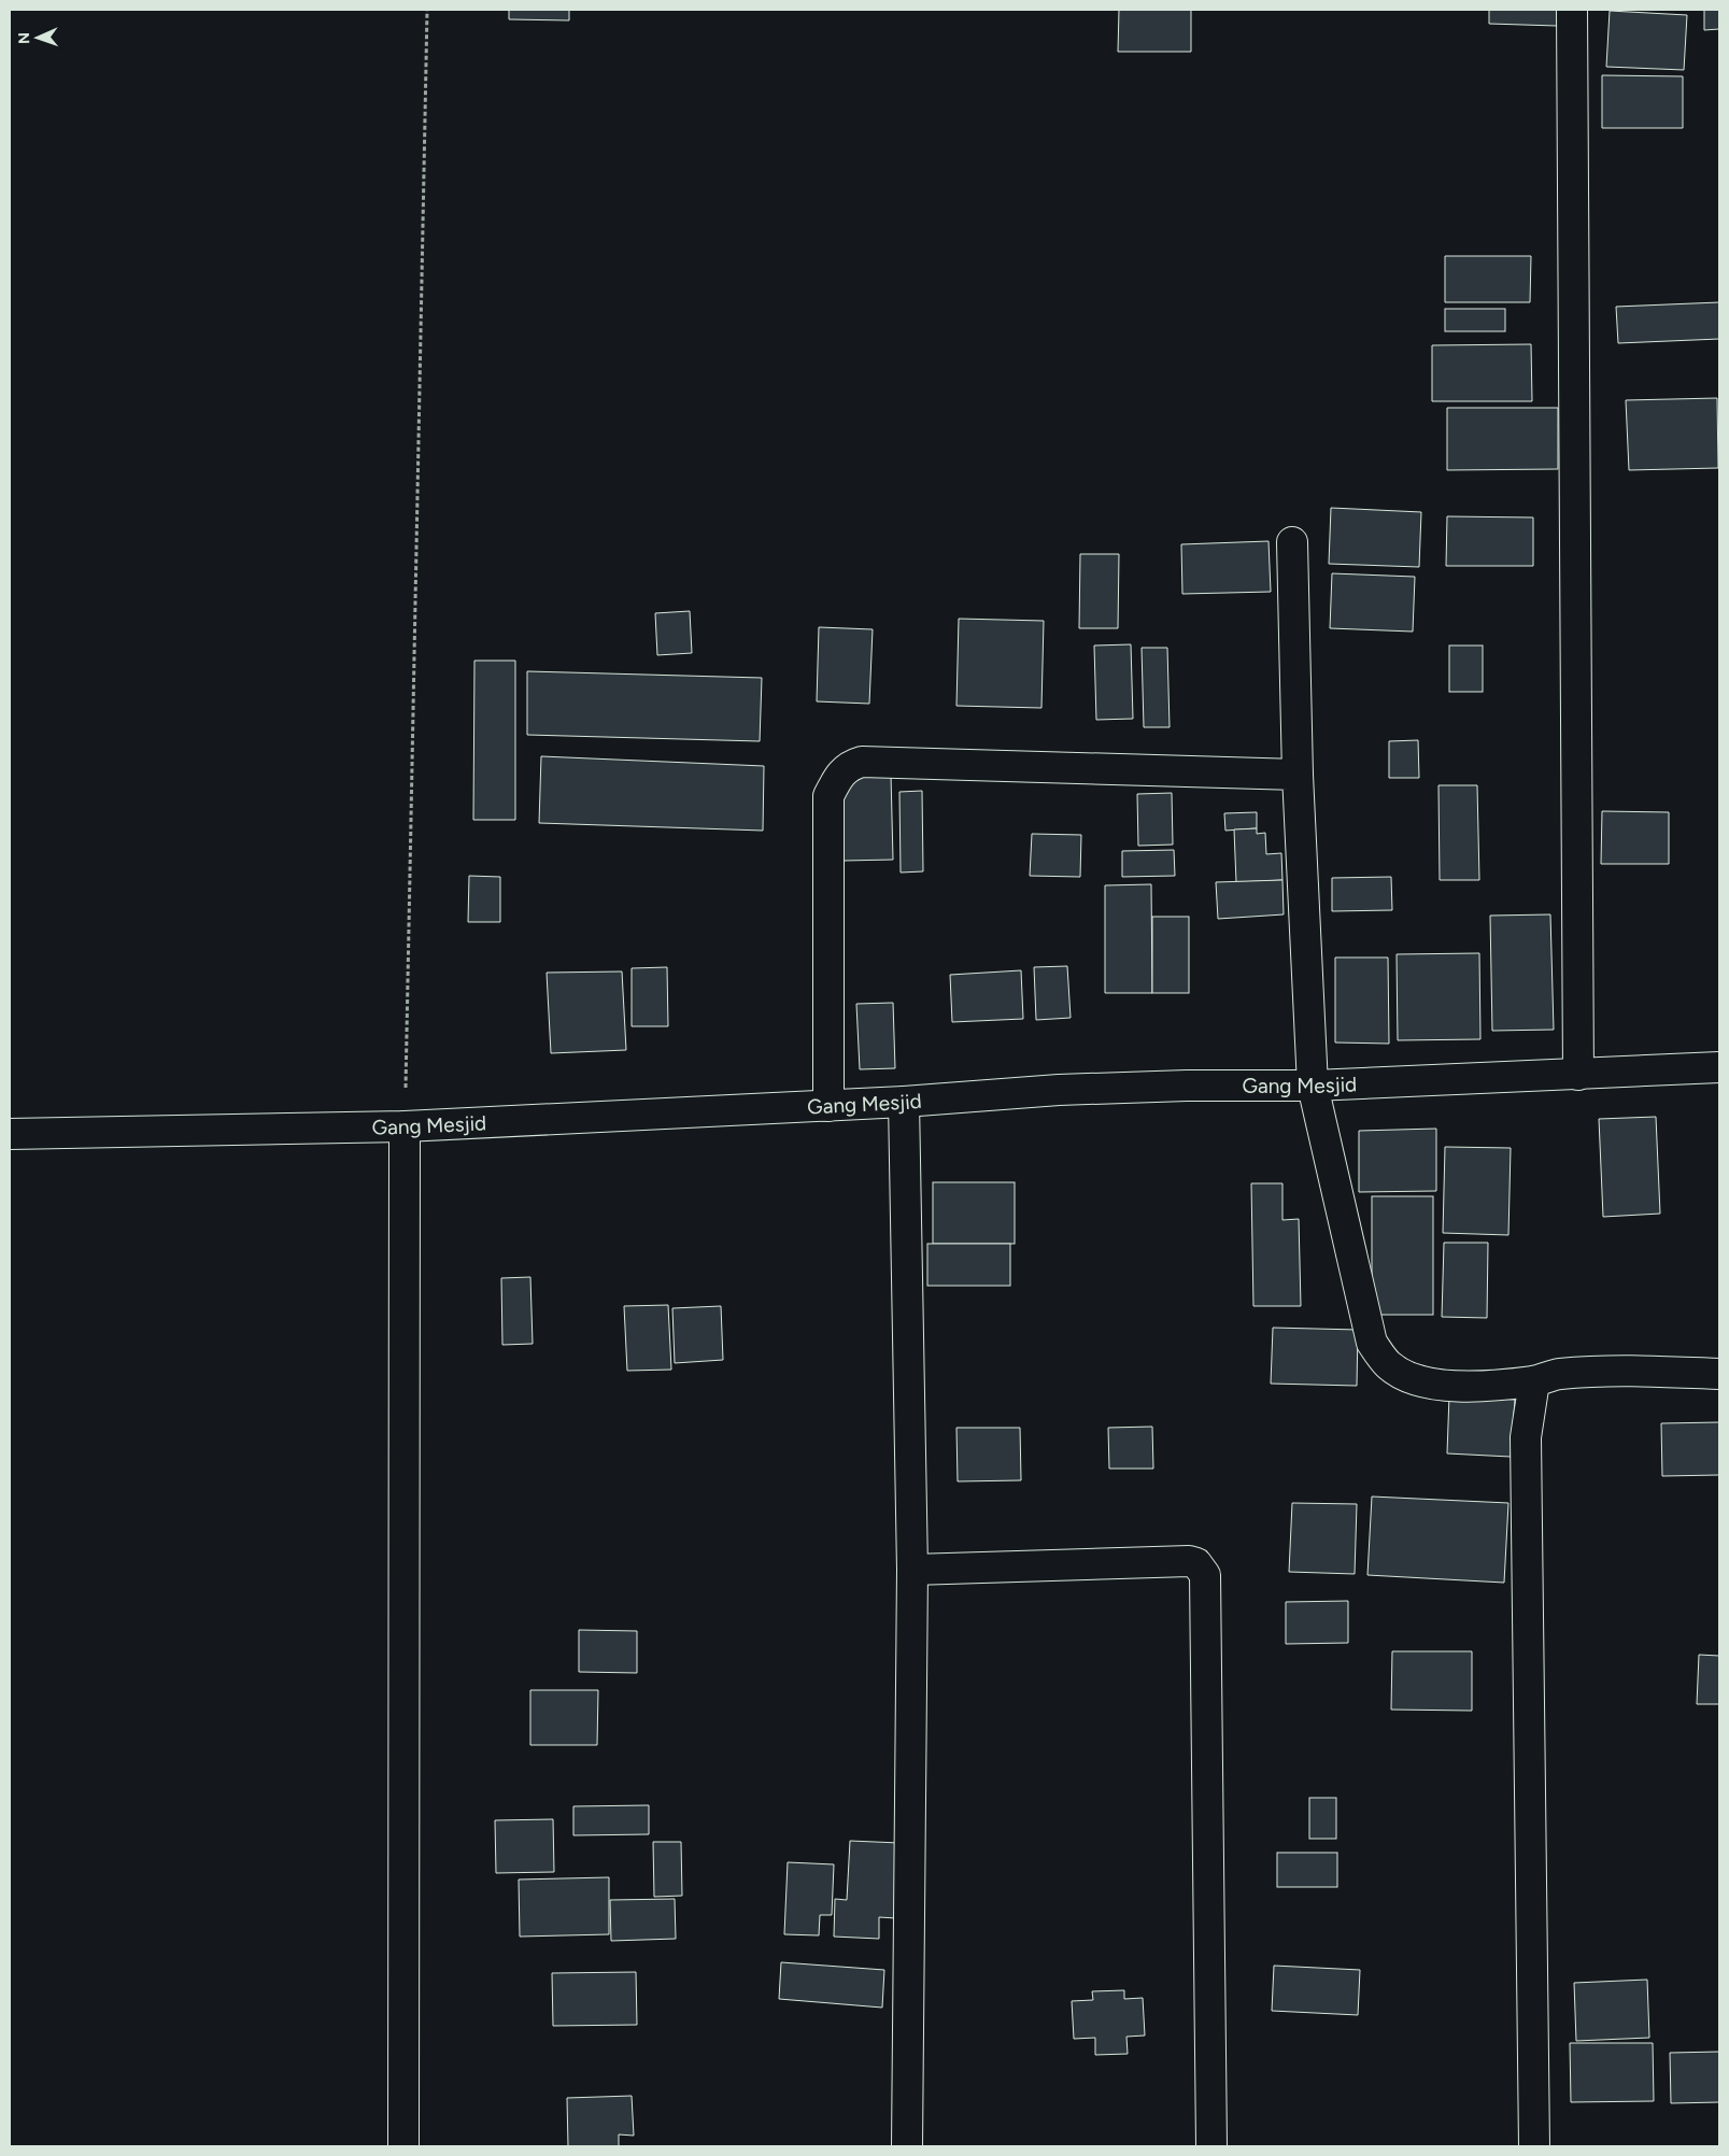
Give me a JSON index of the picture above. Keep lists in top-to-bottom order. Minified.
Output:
{"streets":{"street":["Gang Mesjid"]},"north":"left"}
